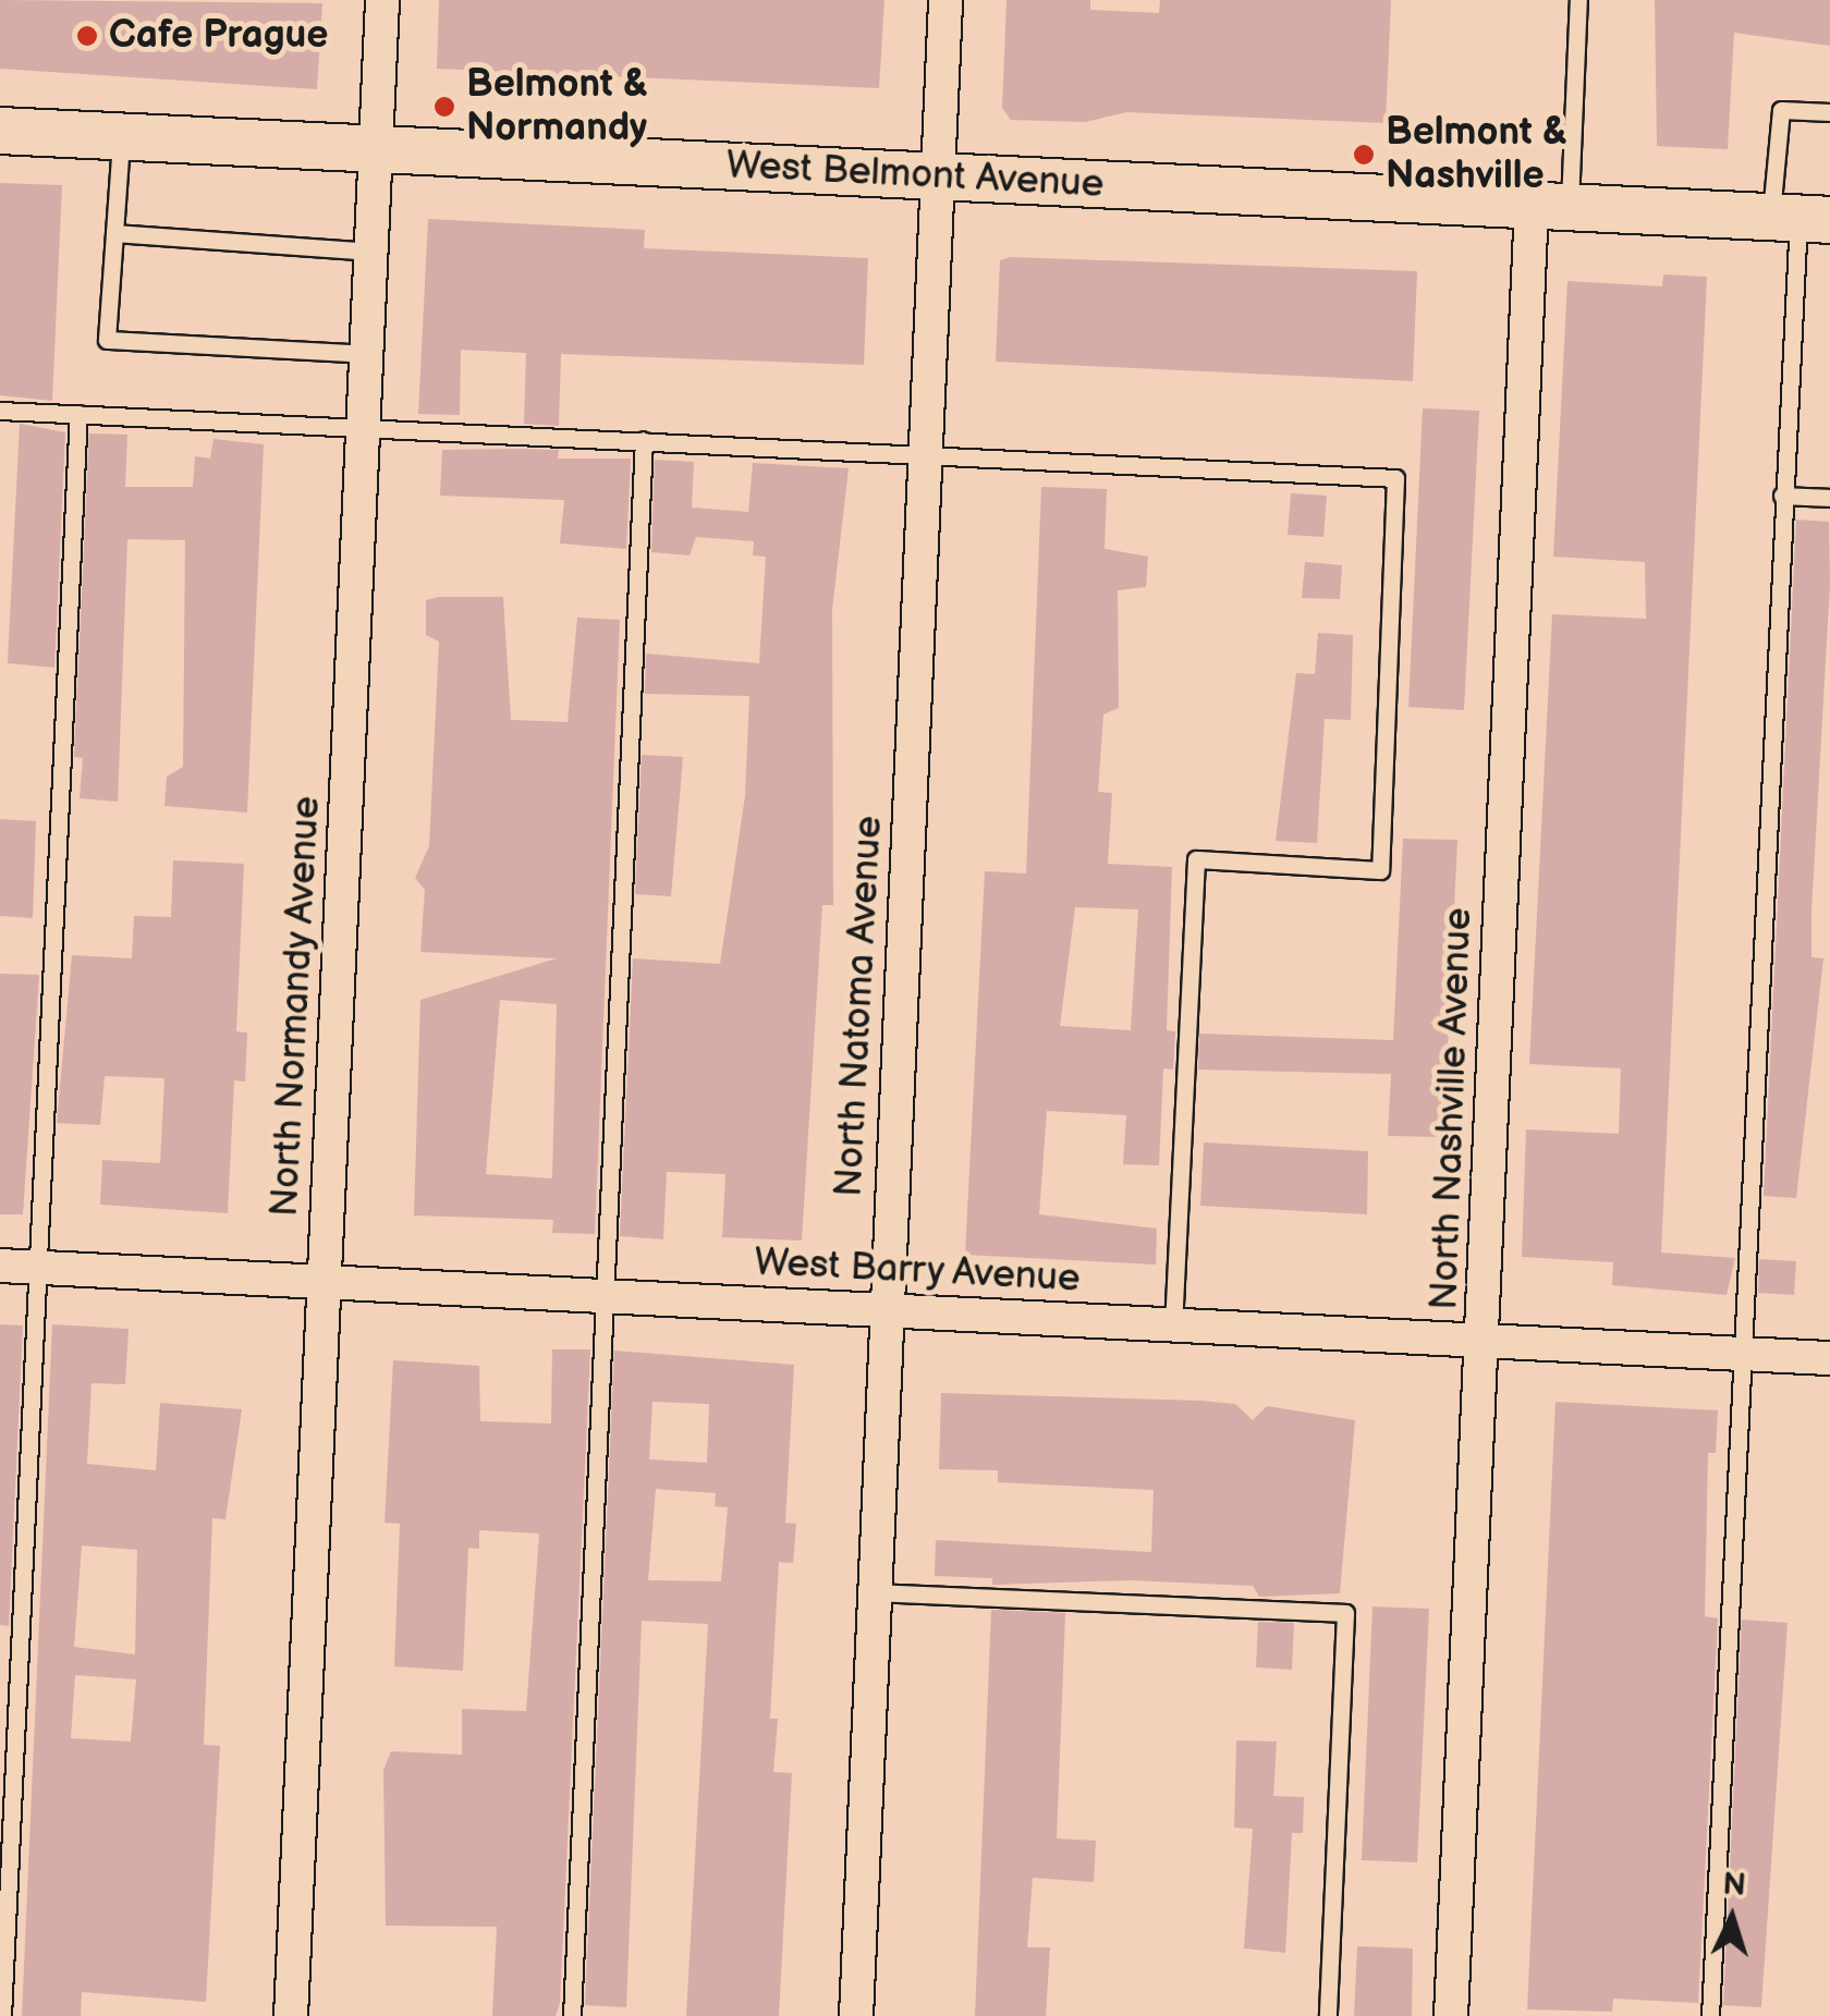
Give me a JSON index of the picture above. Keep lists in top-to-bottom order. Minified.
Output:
{"streets":{"main road":["West Belmont Avenue"],"street":["North Normandy Avenue","North Natoma Avenue","North Nashville Avenue","West Barry Avenue"]},"crossings":[["West Belmont Avenue","North Normandy Avenue"],["West Belmont Avenue","North Natoma Avenue"],["West Belmont Avenue","North Nashville Avenue"],["North Normandy Avenue","West Barry Avenue"],["North Natoma Avenue","West Barry Avenue"],["North Nashville Avenue","West Barry Avenue"]],"places":["Cafe Prague","Belmont & Normandy","Belmont & Nashville"],"north":"top"}
